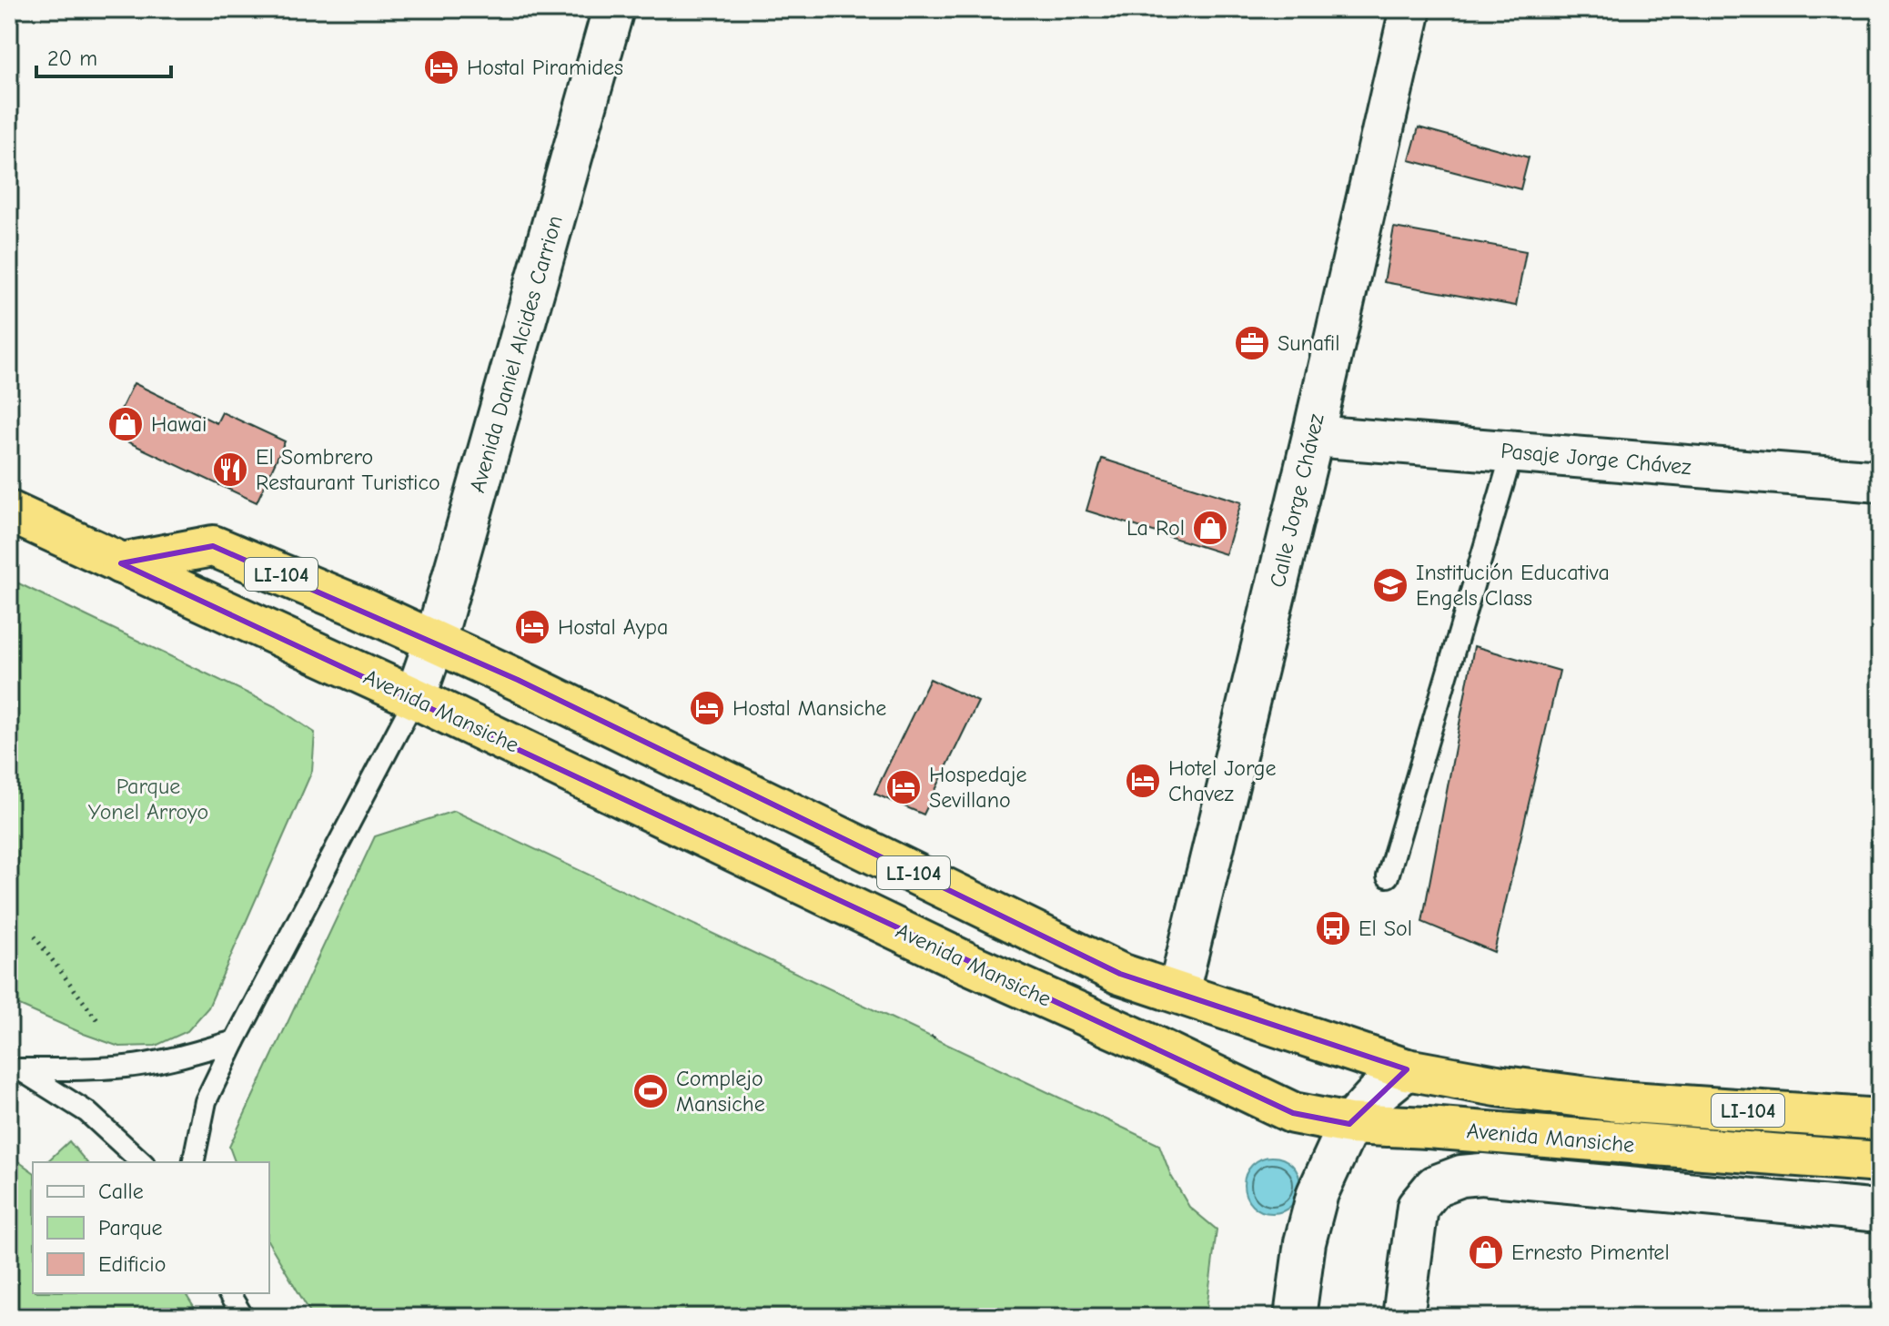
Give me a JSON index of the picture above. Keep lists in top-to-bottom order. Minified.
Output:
{"streets":{"highway":["LI-104","Avenida Mansiche"],"street":["Avenida Daniel Alcides Carrion","Pasaje Jorge Chávez","Calle Jorge Chávez"]},"crossings":[["Avenida Daniel Alcides Carrion","Avenida Mansiche"],["Pasaje Jorge Chávez","Calle Jorge Chávez"],["Calle Jorge Chávez","Avenida Mansiche"]],"parks":["Parque Yonel Arroyo"],"places":{"hotel":["Hostal Piramides","Hostal Aypa","Hostal Mansiche","Hotel Jorge Chavez","Hospedaje Sevillano"],"office":["Sunafil"],"shop":["Hawai","La Rol","Ernesto Pimentel"],"restaurant":["El Sombrero Restaurant Turistico"],"school or university":["Institución Educativa Engels Class"],"bus stop":["El Sol"],"sports":["Complejo Mansiche"]},"legend":["Calle","Parque","Edificio"],"scale_bar":"20 m"}
